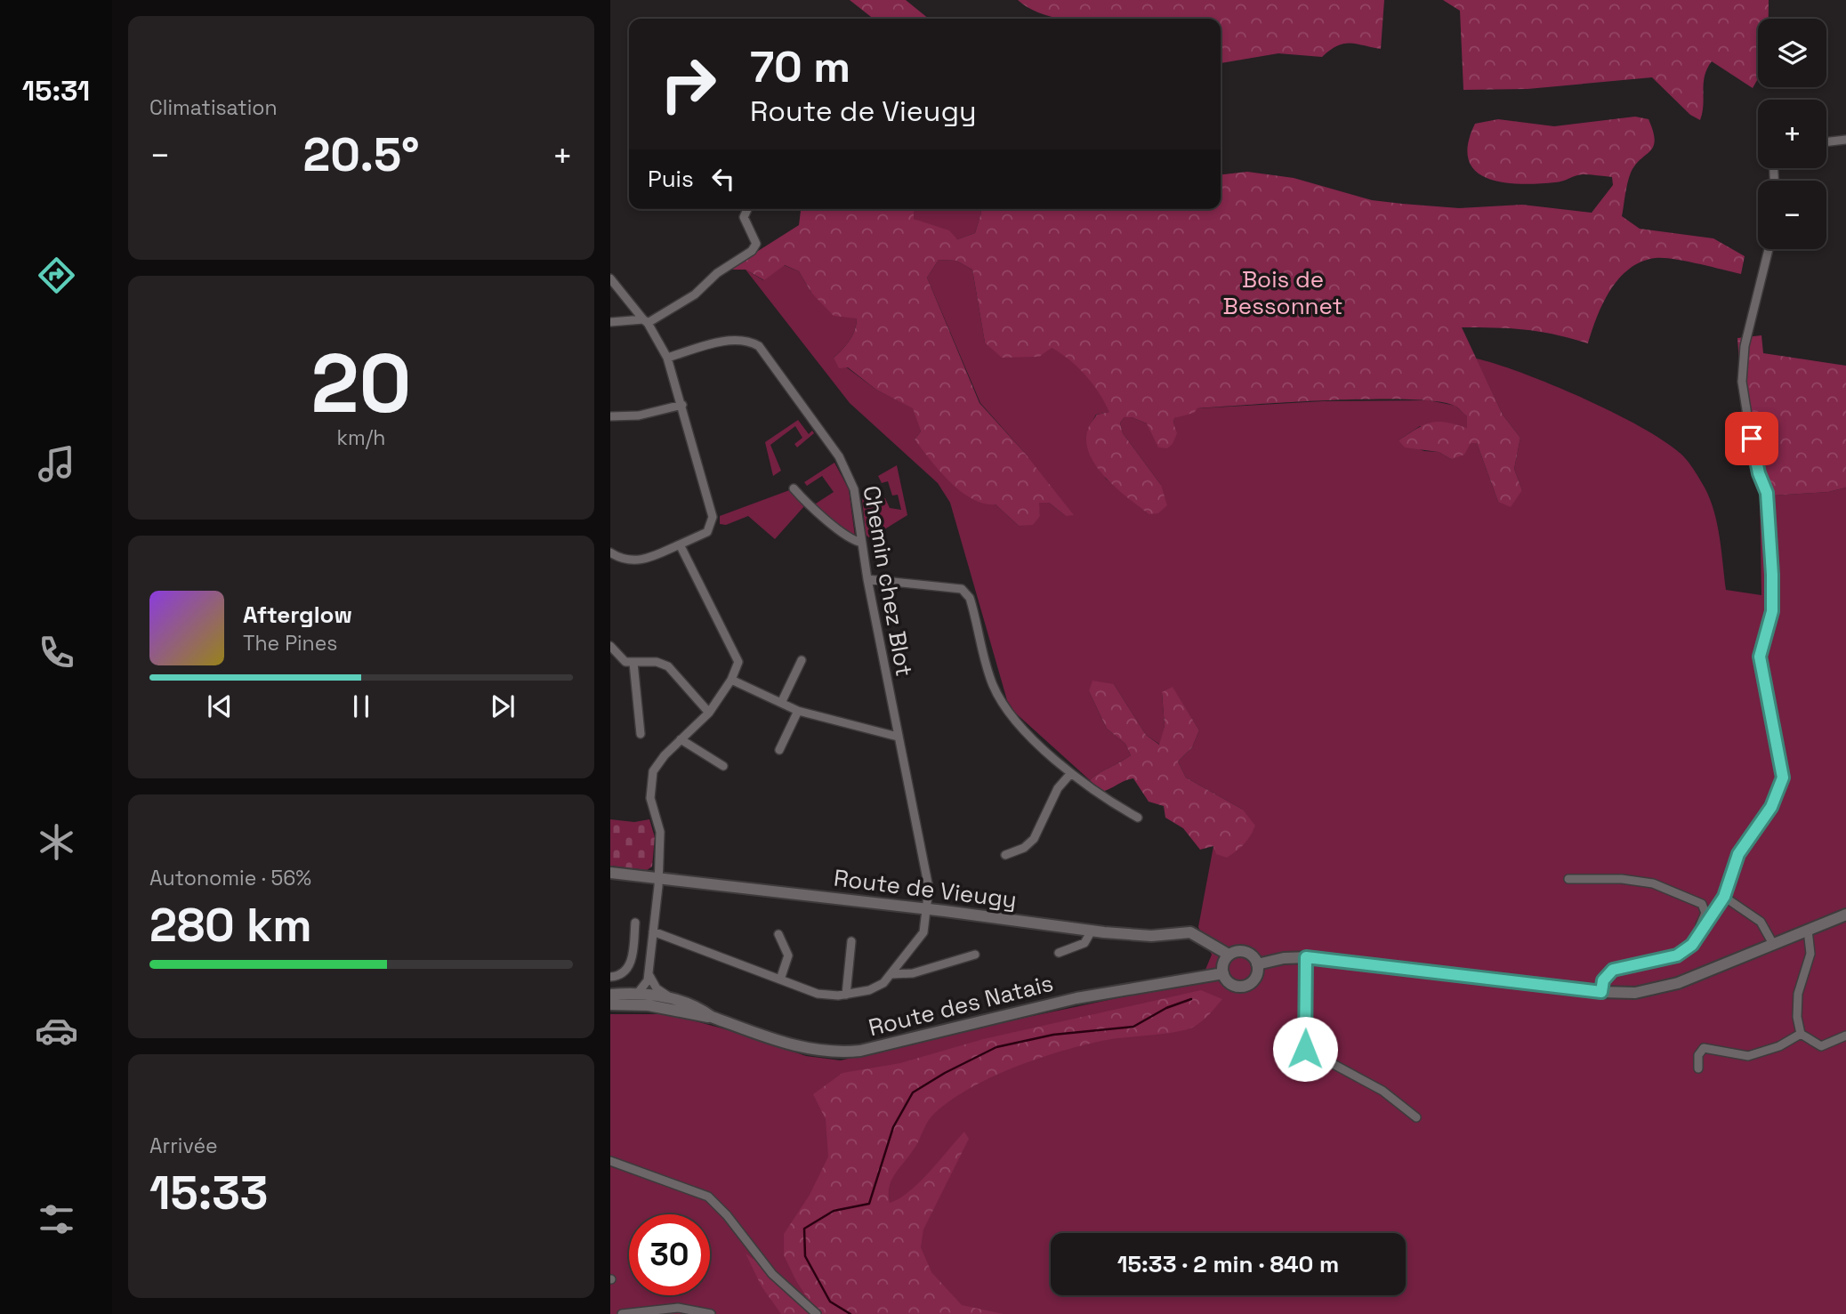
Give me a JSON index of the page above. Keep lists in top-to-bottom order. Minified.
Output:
{"streets":{"street":["Chemin chez Blot","Route de Vieugy","Route des Natais"]},"crossings":[["Chemin chez Blot","Route de Vieugy"],["Route de Vieugy","Route des Natais"]],"parks":["Bois de Bessonnet"],"page":{"tabs":"15:31","tile":["Climatisation",["20","km/h"],["Autonomie · 56%","280 km"],["Arrivée","15:33"]],"map_buttons":["+","−"],"turn":["70 m","Route de Vieugy"],"heat":["−","20.5°","+"],"then":"Puis","song":["Afterglow","The Pines"],"limit":"30","trip":"15:33 · 2 min · 840 m"}}
